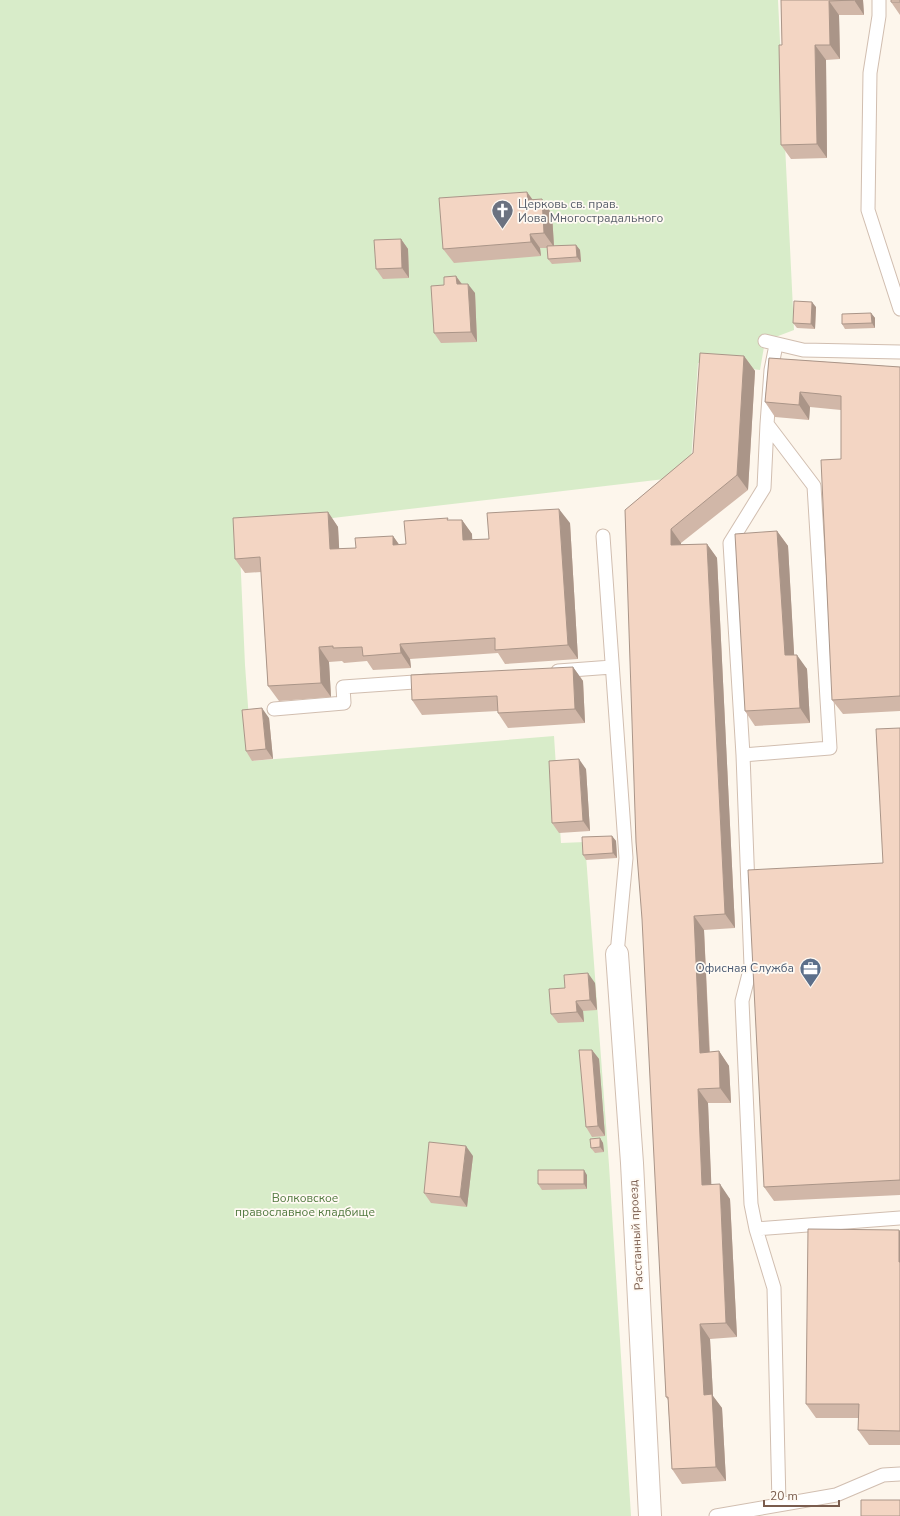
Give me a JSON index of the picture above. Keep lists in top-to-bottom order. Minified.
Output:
{"streets":{"street":["Расстанный проезд"]},"parks":["Волковское православное кладбище"],"places":{"church":["Церковь св. прав. Иова Многострадального"],"office":["Офисная Служба"]},"scale_bar":"20 m"}
